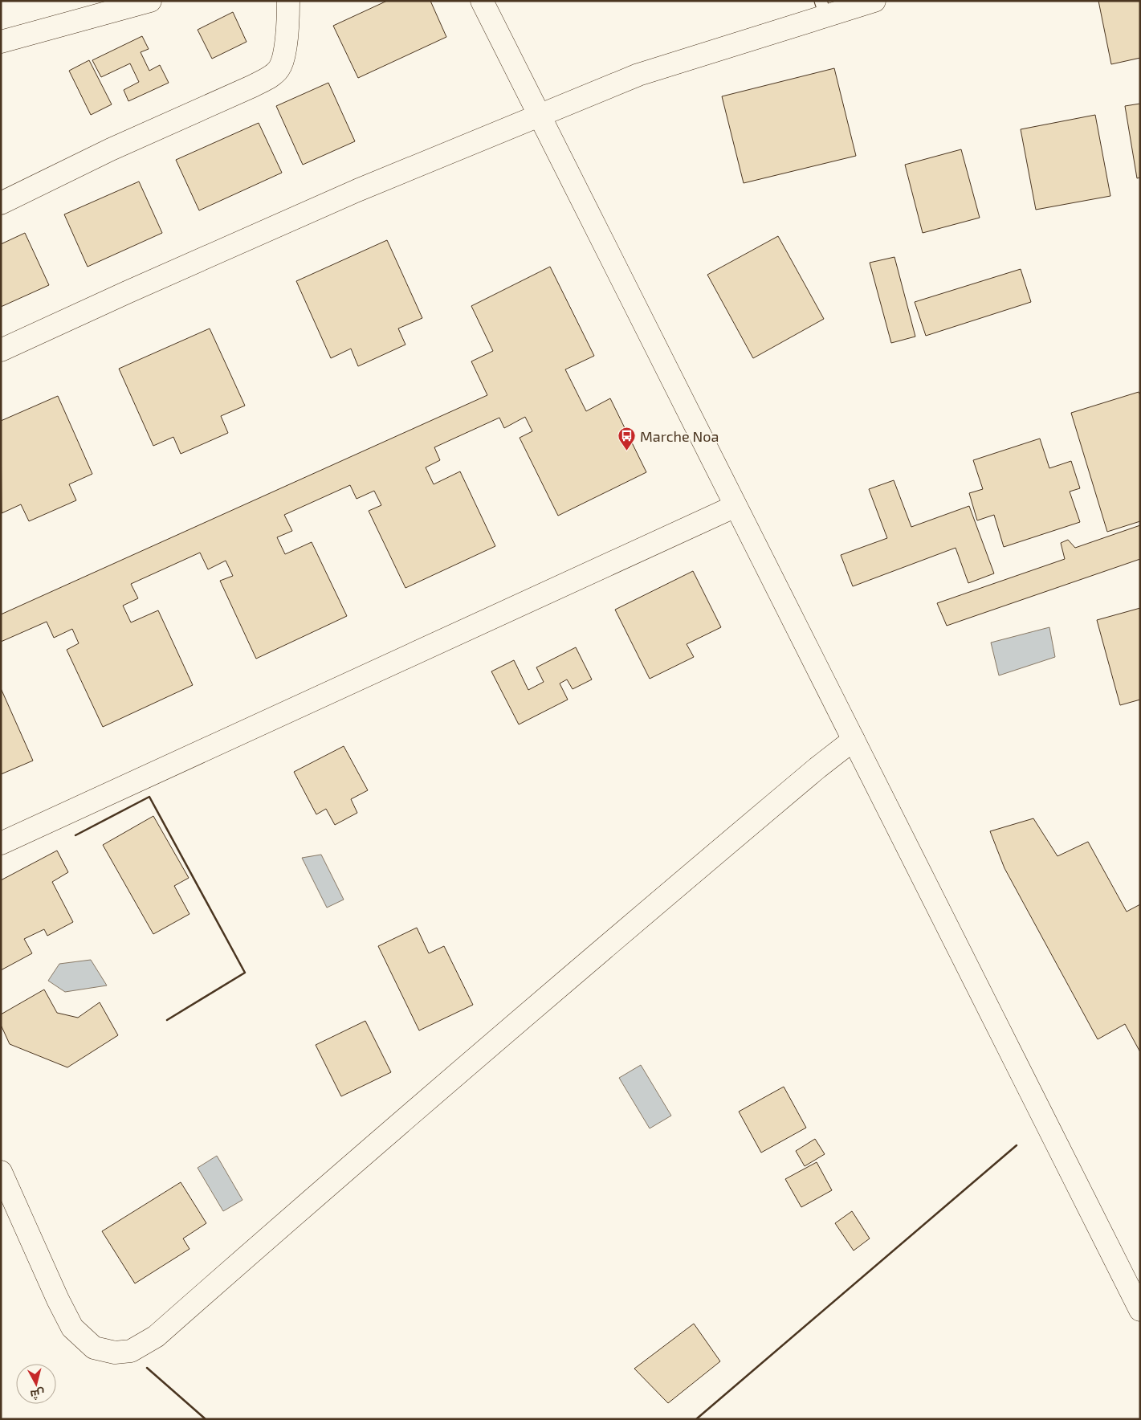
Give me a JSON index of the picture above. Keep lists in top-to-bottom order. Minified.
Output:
{"places":{"bus stop":["Marche Noa"]},"north":"bottom"}
